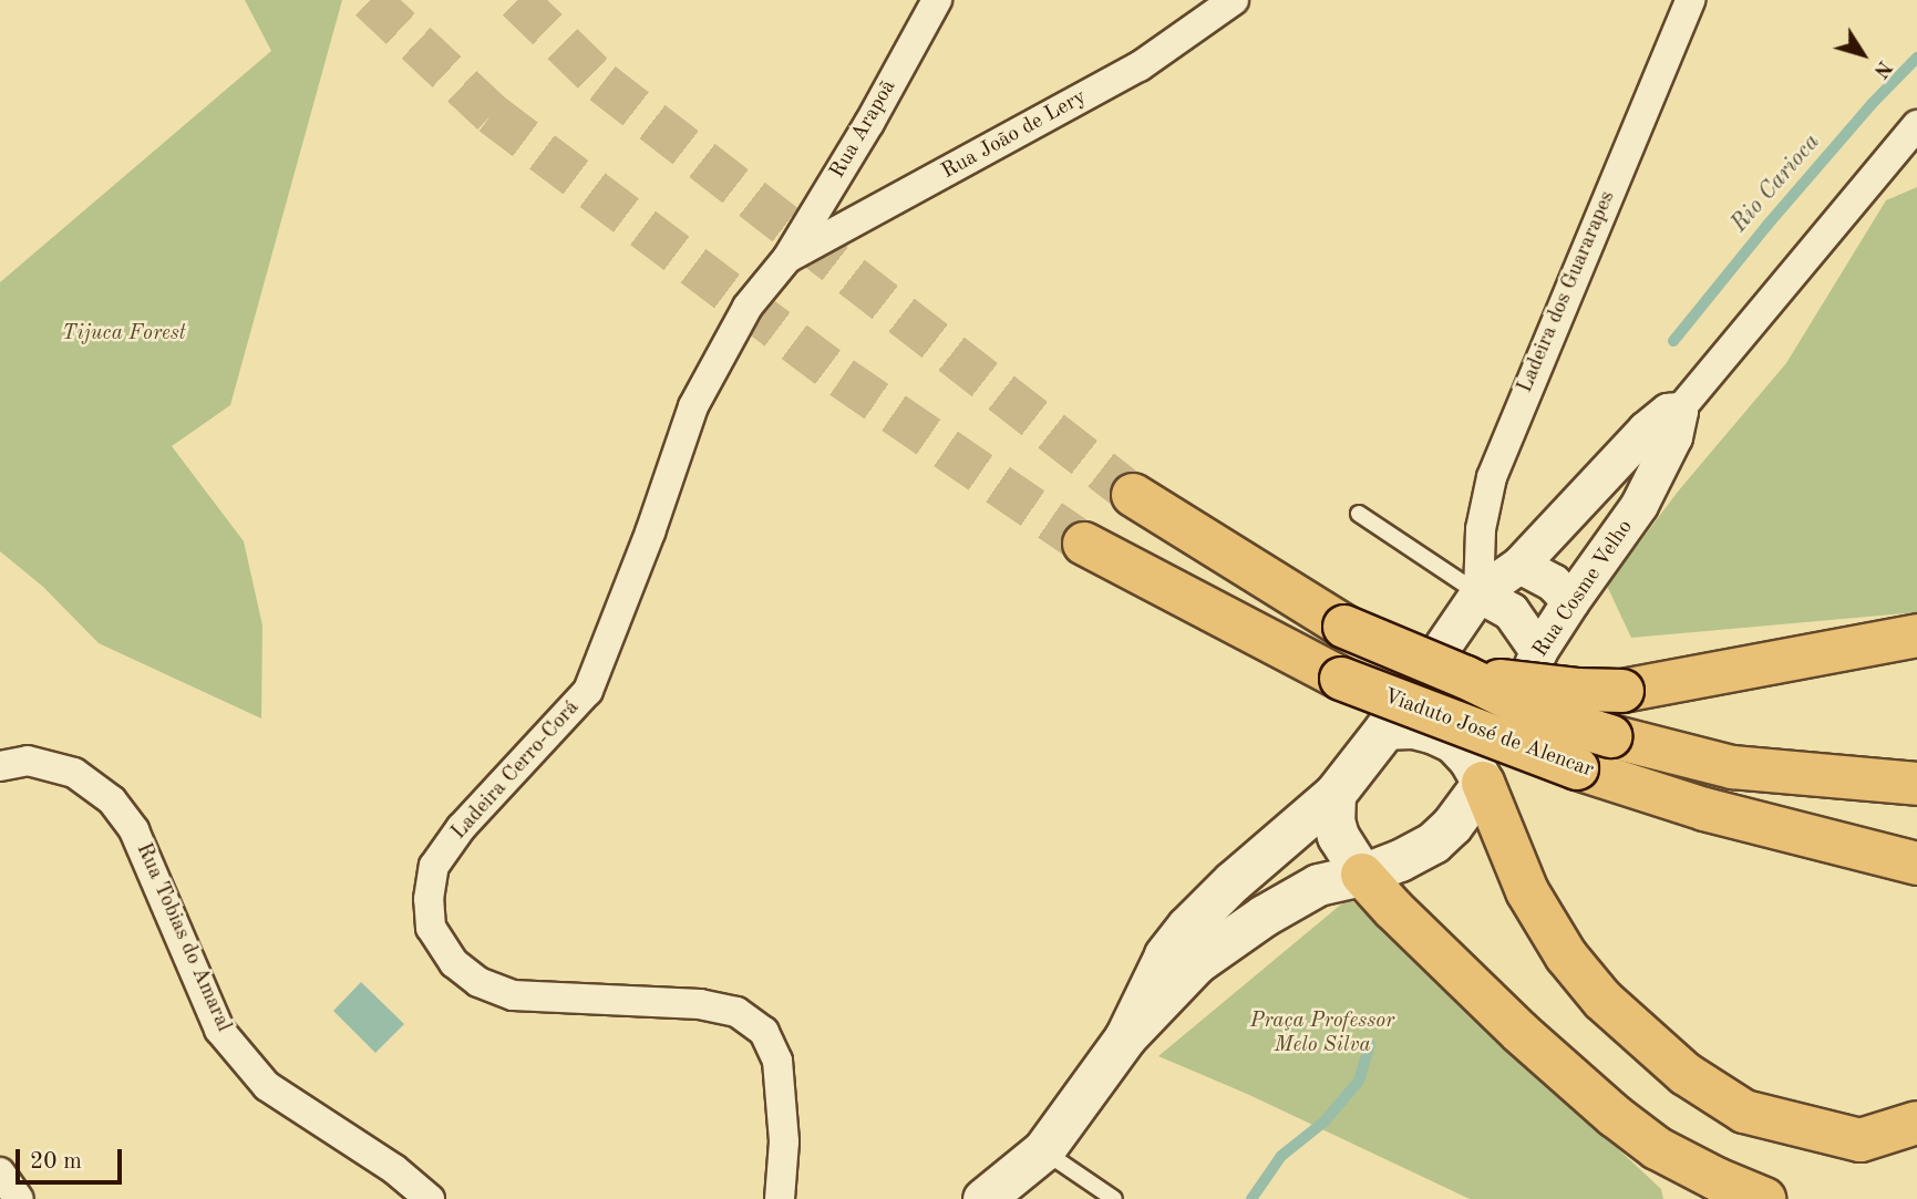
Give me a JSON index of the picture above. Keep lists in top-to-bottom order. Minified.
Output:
{"streets":{"highway":["Viaduto José de Alencar"],"main road":["Rua Cosme Velho"],"street":["Rua Arapoã","Rua João de Lery","Ladeira dos Guararapes","Ladeira Cerro-Corá","Rua Tobias do Amaral"]},"crossings":[["Rua Arapoã","Rua João de Lery"],["Rua Arapoã","Ladeira Cerro-Corá"],["Rua João de Lery","Ladeira Cerro-Corá"],["Ladeira dos Guararapes","Rua Cosme Velho"]],"water":["Rio Carioca"],"parks":["Tijuca Forest","Praça Professor Melo Silva"],"scale_bar":"20 m","north":"bottom right"}
